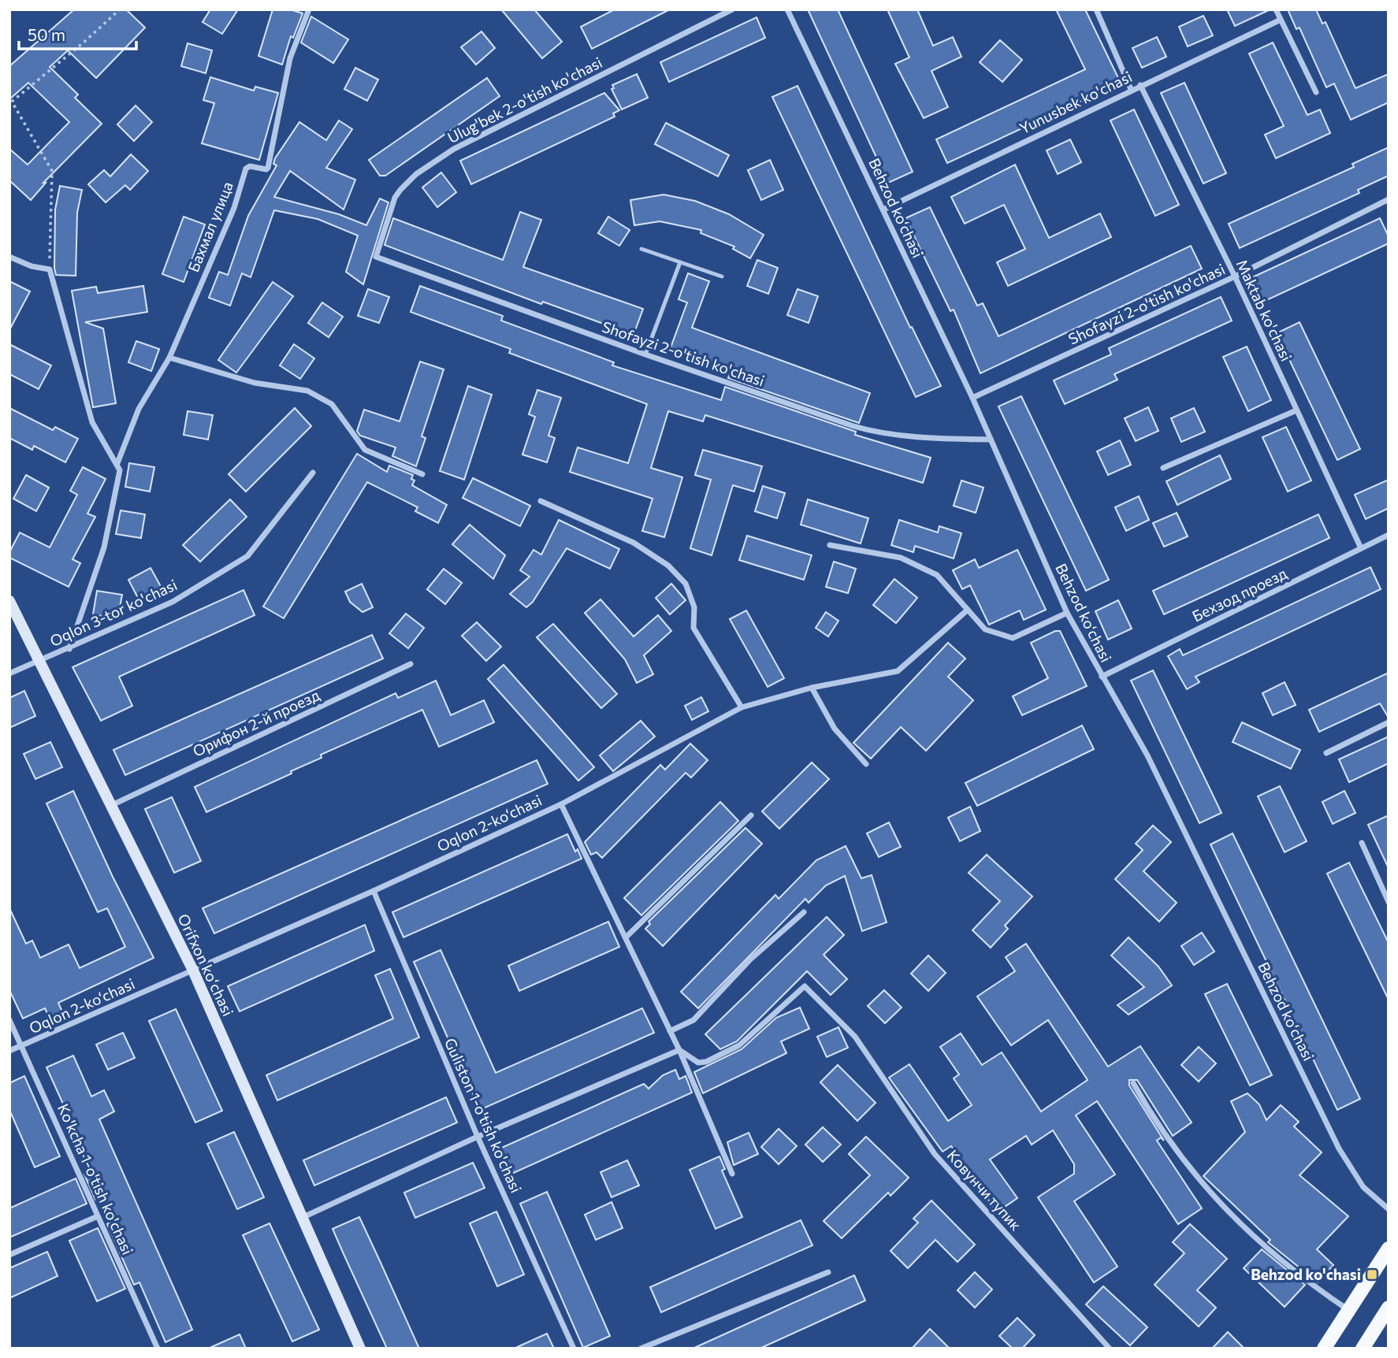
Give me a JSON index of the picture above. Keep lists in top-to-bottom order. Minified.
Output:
{"streets":{"street":["Ulug'bek 2-o'tish ko'chasi","Yunusbek ko'chasi","Behzod ko‘chasi","Бахмал улица","Shofayzi 2-o'tish ko'chasi","Maktab ko'chasi","Бехзод проезд","Oqlon 3-tor ko'chasi","Орифон 2-й проезд","Oqlon 2-ko‘chasi","Orifxon koʻchasi","Guliston 1-o'tish ko'chasi","Ko'kcha 1-o'tish ko'chasi","Ковунчи тупик"]},"crossings":[["Ulug'bek 2-o'tish ko'chasi","Shofayzi 2-o'tish ko'chasi"],["Yunusbek ko'chasi","Behzod ko‘chasi"],["Yunusbek ko'chasi","Maktab ko'chasi"],["Behzod ko‘chasi","Shofayzi 2-o'tish ko'chasi"],["Behzod ko‘chasi","Бехзод проезд"],["Бахмал улица","Oqlon 3-tor ko'chasi"],["Shofayzi 2-o'tish ko'chasi","Maktab ko'chasi"],["Maktab ko'chasi","Бехзод проезд"],["Oqlon 3-tor ko'chasi","Orifxon koʻchasi"],["Орифон 2-й проезд","Orifxon koʻchasi"],["Oqlon 2-ko‘chasi","Orifxon koʻchasi"],["Oqlon 2-ko‘chasi","Guliston 1-o'tish ko'chasi"],["Oqlon 2-ko‘chasi","Ko'kcha 1-o'tish ko'chasi"]],"places":{"transit":["Behzod ko'chasi"]},"scale_bar":"50 m"}
